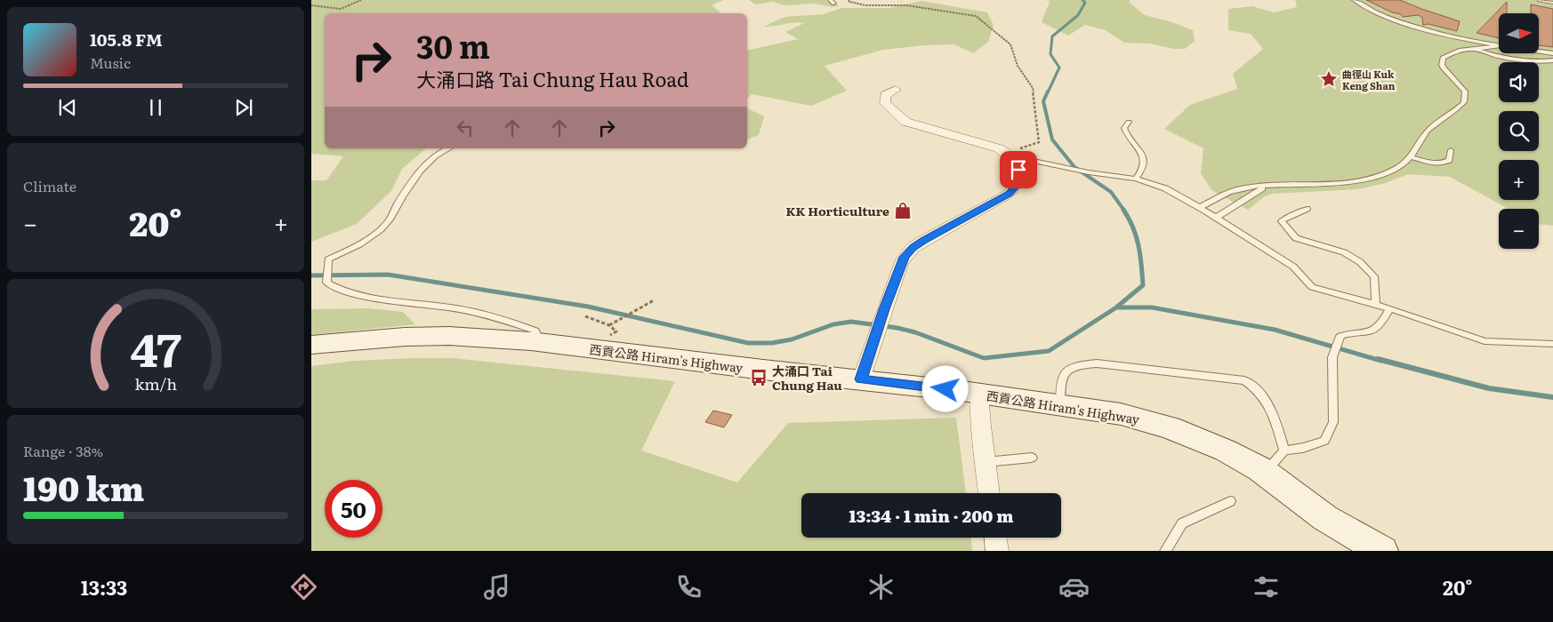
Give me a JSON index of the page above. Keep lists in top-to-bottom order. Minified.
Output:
{"streets":{"main road":["西貢公路 Hiram's Highway"]},"places":{"place":["曲徑山 Kuk Keng Shan"],"shop":["KK Horticulture"],"bus stop":["大涌口 Tai Chung Hau"]},"north":"right","page":{"map_buttons":["+","−"],"turn":["30 m","大涌口路 Tai Chung Hau Road"],"song":["105.8 FM","Music"],"tile":["Climate",["Range · 38%","190 km"]],"heat":["−","20°","+"],"limit":"50","trip":"13:34 · 1 min · 200 m","tabs":["13:33","20°"],"gauge":["47","km/h"]}}
